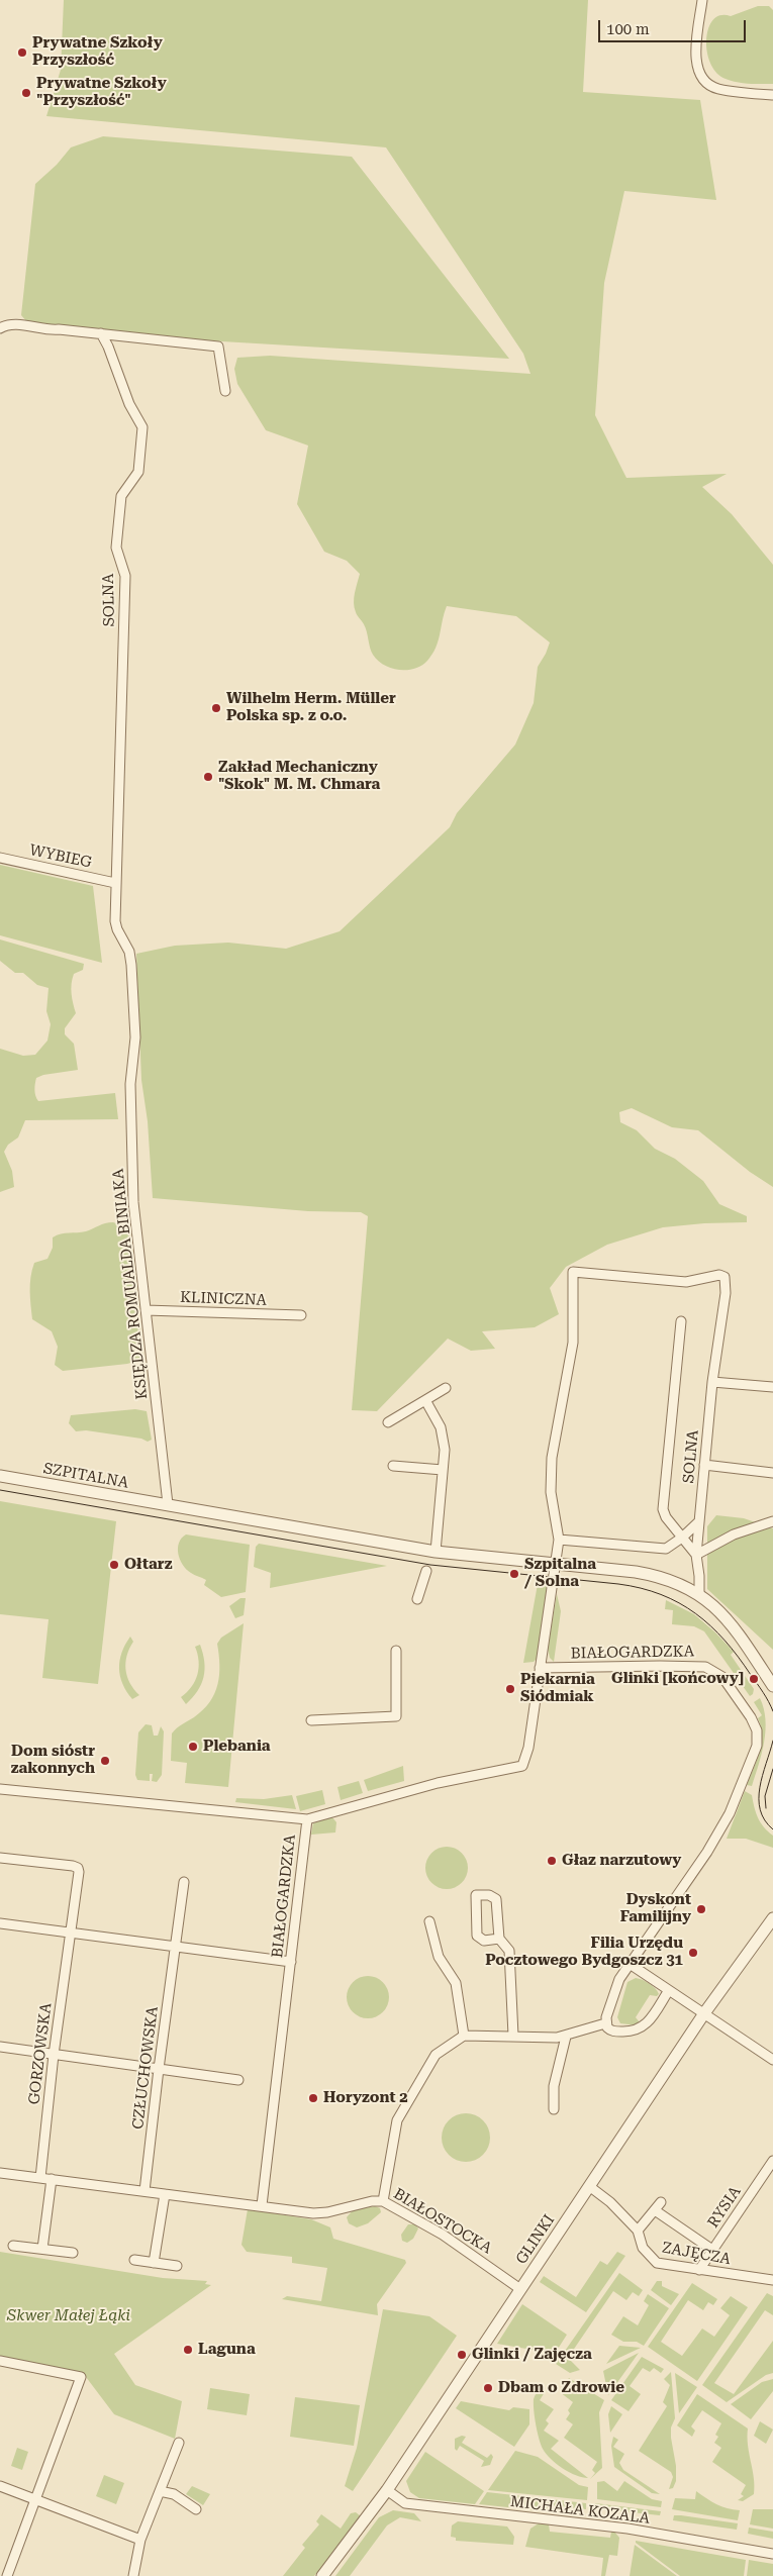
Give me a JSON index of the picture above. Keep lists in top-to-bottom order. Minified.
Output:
{"streets":{"street":["SOLNA","WYBIEG","KSIĘDZA ROMUALDA BINIAKA","KLINICZNA","SZPITALNA","BIAŁOGARDZKA","GORZOWSKA","CZŁUCHOWSKA","RYSIA","BIAŁOSTOCKA","GLINKI","ZAJĘCZA","MICHAŁA KOZALA"]},"crossings":[["SOLNA","WYBIEG"],["SOLNA","KSIĘDZA ROMUALDA BINIAKA"],["SOLNA","SZPITALNA"],["SOLNA","BIAŁOGARDZKA"],["WYBIEG","KSIĘDZA ROMUALDA BINIAKA"],["KSIĘDZA ROMUALDA BINIAKA","KLINICZNA"],["KSIĘDZA ROMUALDA BINIAKA","SZPITALNA"],["SZPITALNA","BIAŁOGARDZKA"],["BIAŁOGARDZKA","BIAŁOSTOCKA"],["GORZOWSKA","BIAŁOSTOCKA"],["CZŁUCHOWSKA","BIAŁOSTOCKA"],["RYSIA","ZAJĘCZA"],["BIAŁOSTOCKA","GLINKI"],["GLINKI","ZAJĘCZA"],["GLINKI","MICHAŁA KOZALA"]],"parks":["Skwer Małej Łąki"],"places":["Prywatne Szkoły Przyszłość","Prywatne Szkoły \"Przyszłość\"","Wilhelm Herm. Müller Polska sp. z o.o.","Zakład Mechaniczny \"Skok\" M. M. Chmara","Ołtarz","Szpitalna / Solna","Glinki [końcowy]","Piekarnia Siódmiak","Plebania","Dom sióstr zakonnych","Głaz narzutowy","Dyskont Familijny","Filia Urzędu Pocztowego Bydgoszcz 31","Horyzont 2","Laguna","Glinki / Zajęcza","Dbam o Zdrowie"],"scale_bar":"100 m"}
